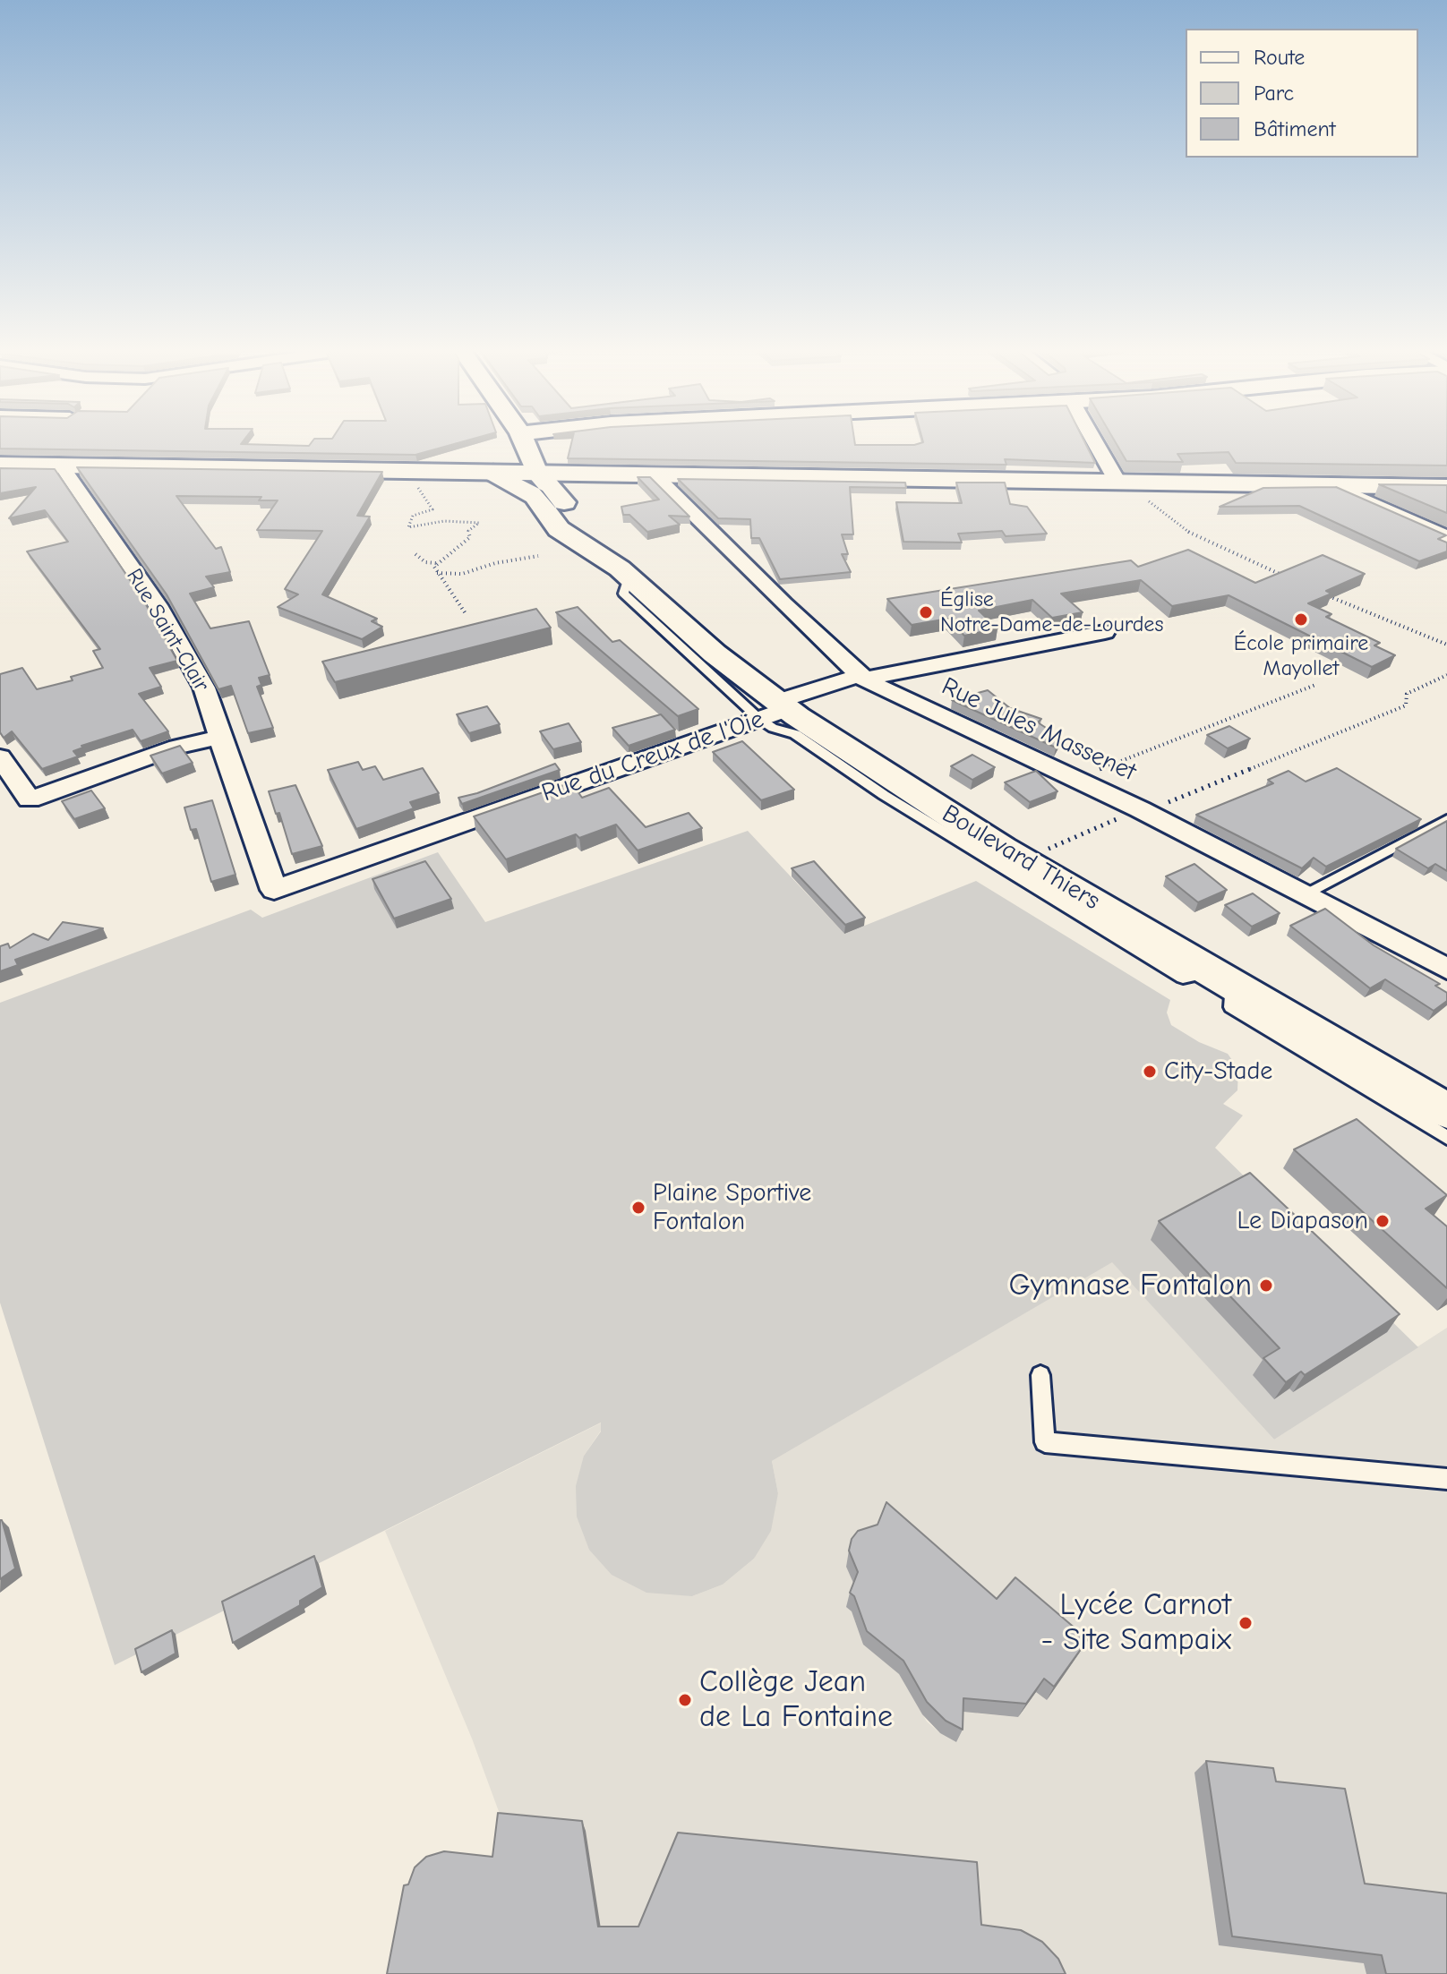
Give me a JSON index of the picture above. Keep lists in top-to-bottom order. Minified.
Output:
{"streets":{"main road":["Boulevard Thiers"],"street":["Rue Saint-Clair","Rue Jules Massenet","Rue du Creux de l'Oie"]},"crossings":[["Rue Saint-Clair","Rue du Creux de l'Oie"],["Rue Jules Massenet","Rue du Creux de l'Oie"],["Rue du Creux de l'Oie","Boulevard Thiers"]],"places":["Église Notre-Dame-de-Lourdes","École primaire Mayollet","City-Stade","Plaine Sportive Fontalon","Le Diapason","Gymnase Fontalon","Lycée Carnot - Site Sampaix","Collège Jean de La Fontaine"],"legend":["Route","Parc","Bâtiment"]}
